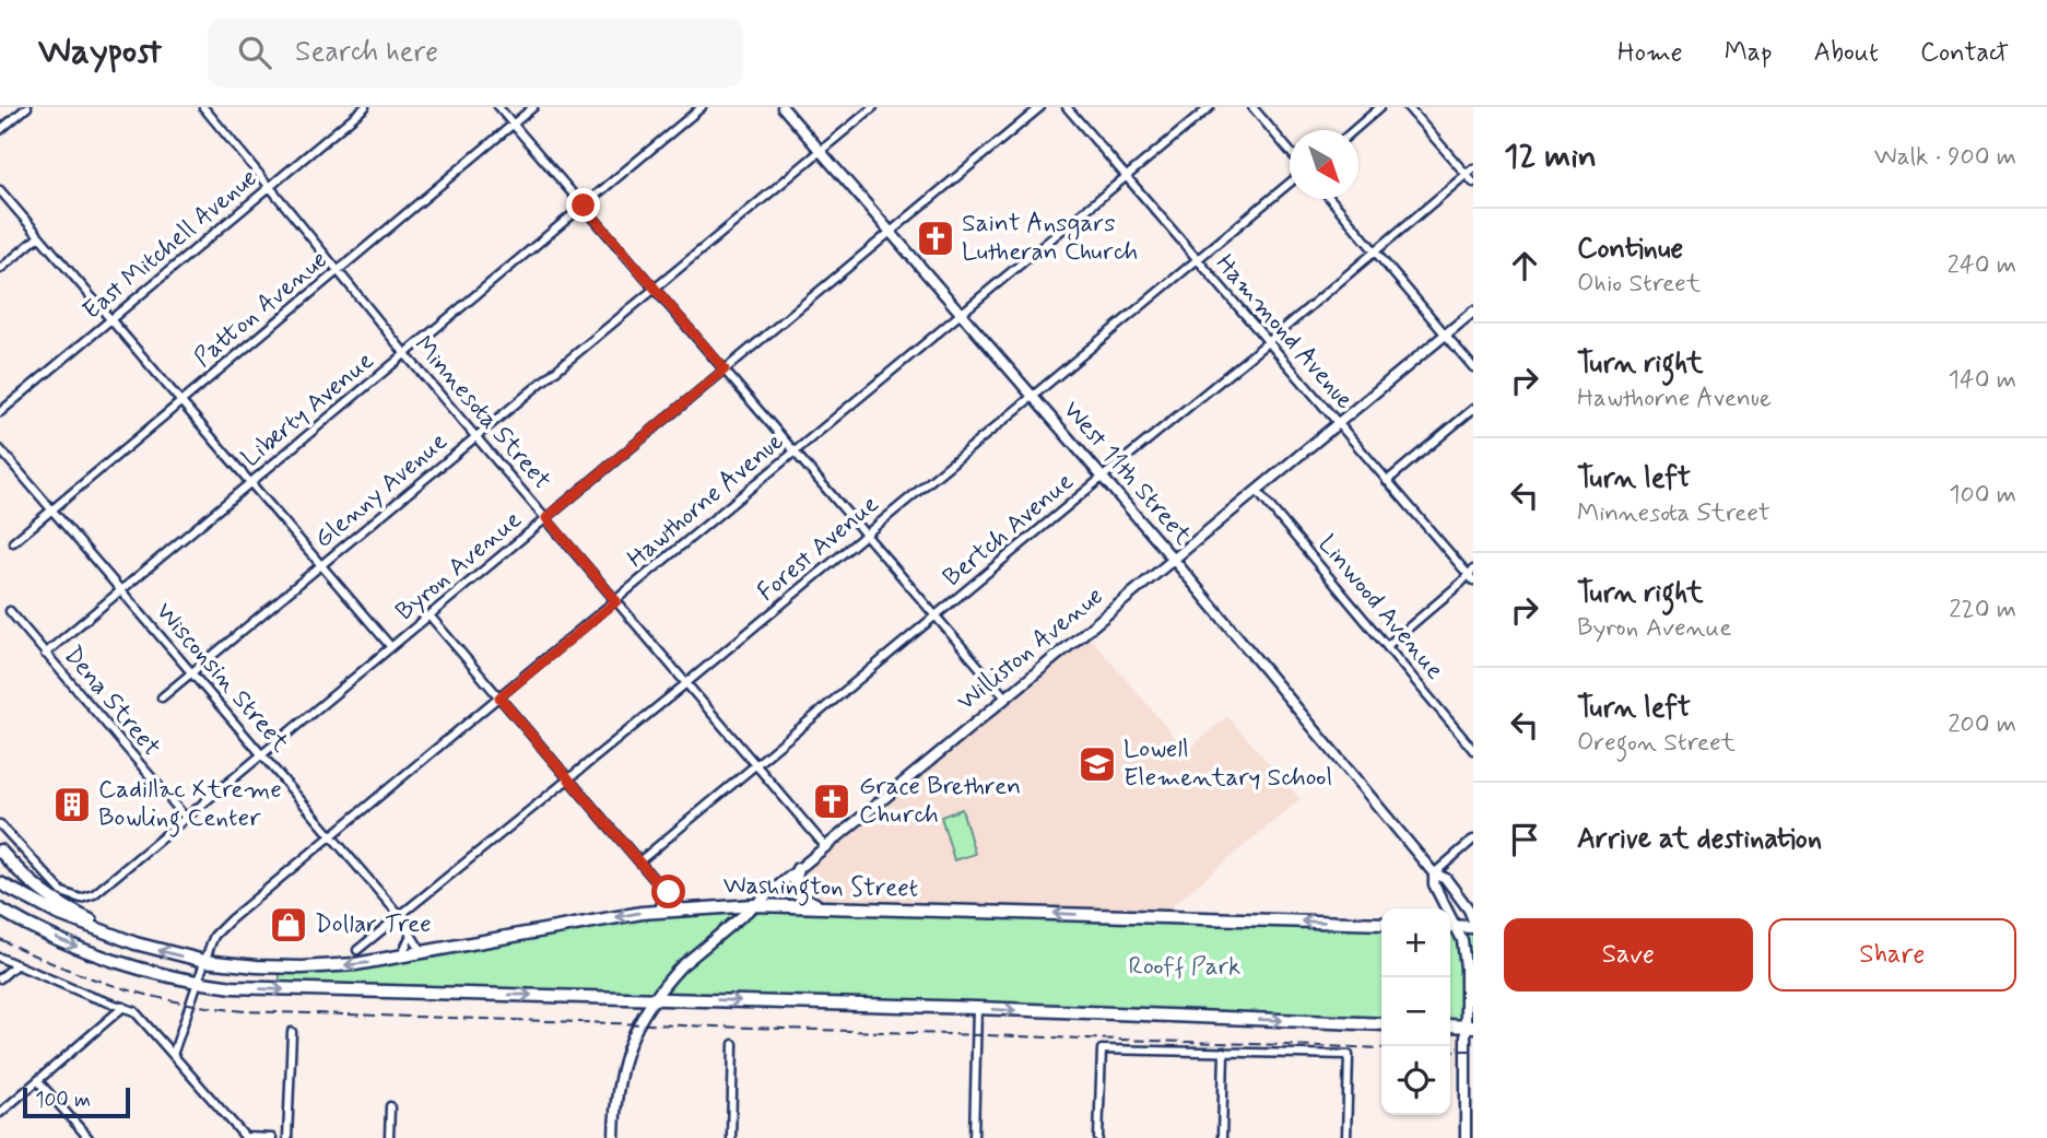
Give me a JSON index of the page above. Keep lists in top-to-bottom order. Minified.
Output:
{"streets":{"highway":["Washington Street"],"main road":["West 11th Street","Williston Avenue"],"street":["East Mitchell Avenue","Patton Avenue","Hammond Avenue","Liberty Avenue","Minnesota Street","Glenny Avenue","Hawthorne Avenue","Bertch Avenue","Forest Avenue","Byron Avenue","Linwood Avenue","Wisconsin Street","Dena Street"]},"crossings":[["East Mitchell Avenue","Minnesota Street"],["Patton Avenue","Minnesota Street"],["Patton Avenue","Wisconsin Street"],["Hammond Avenue","Hawthorne Avenue"],["Hammond Avenue","Bertch Avenue"],["Hammond Avenue","Forest Avenue"],["Hammond Avenue","Williston Avenue"],["Liberty Avenue","Minnesota Street"],["Liberty Avenue","Wisconsin Street"],["Liberty Avenue","Dena Street"],["Minnesota Street","Glenny Avenue"],["Minnesota Street","Hawthorne Avenue"],["Minnesota Street","Bertch Avenue"],["Minnesota Street","Forest Avenue"],["Minnesota Street","Byron Avenue"],["Minnesota Street","Williston Avenue"],["West 11th Street","Glenny Avenue"],["West 11th Street","Hawthorne Avenue"],["West 11th Street","Bertch Avenue"],["West 11th Street","Forest Avenue"],["West 11th Street","Byron Avenue"],["West 11th Street","Williston Avenue"],["Glenny Avenue","Wisconsin Street"],["Hawthorne Avenue","Wisconsin Street"],["Hawthorne Avenue","Washington Street"],["Forest Avenue","Wisconsin Street"],["Byron Avenue","Wisconsin Street"],["Byron Avenue","Dena Street"],["Linwood Avenue","Williston Avenue"],["Williston Avenue","Washington Street"],["Wisconsin Street","Washington Street"]],"parks":["Rooff Park"],"places":{"church":["Saint Ansgars Lutheran Church","Grace Brethren Church"],"school or university":["Lowell Elementary School"],"building":["Cadillac Xtreme Bowling Center"],"shop":["Dollar Tree"]},"scale_bar":"100 m","north":"bottom right","page":{"header":"Waypost","search":"Search here","nav":["Home","Map","About","Contact"],"heading":["12 min","Walk · 900 m"],"list":[["Continue","Ohio Street","240 m"],["Turn right","Hawthorne Avenue","140 m"],["Turn left","Minnesota Street","100 m"],["Turn right","Byron Avenue","220 m"],["Turn left","Oregon Street","200 m"],"Arrive at destination"],"buttons":["Save","Share"],"map_buttons":["+","−"],"scale":"100 m"}}
